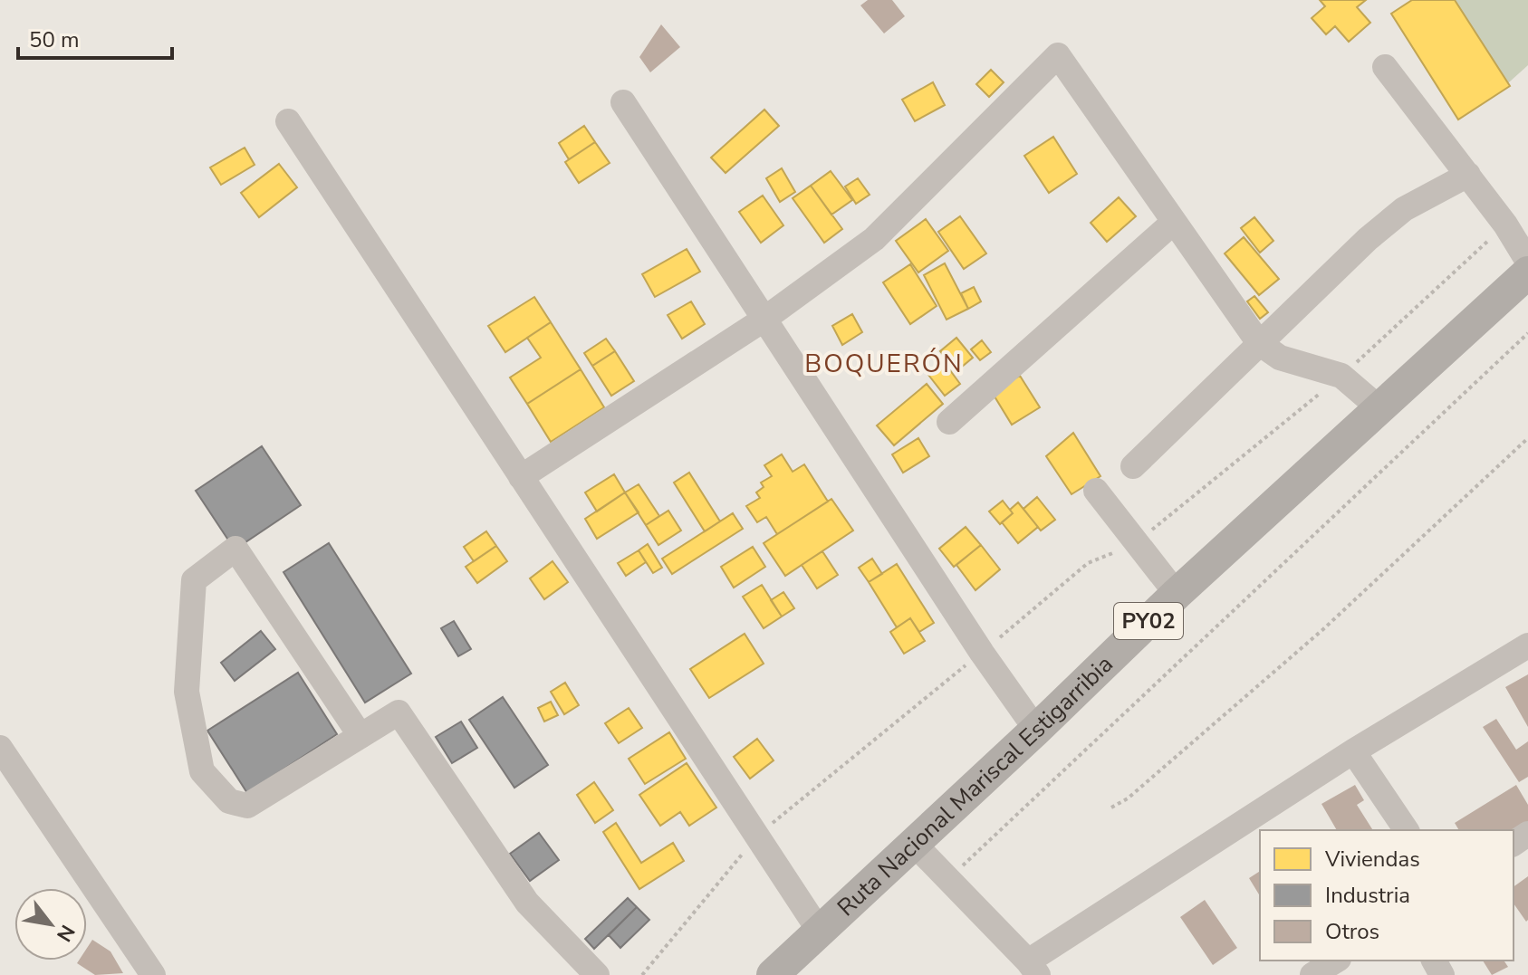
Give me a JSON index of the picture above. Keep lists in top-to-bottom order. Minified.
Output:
{"streets":{"main road":["PY02","Ruta Nacional Mariscal Estigarribia"]},"districts":["BOQUERÓN"],"legend":["Viviendas","Industria","Otros"],"scale_bar":"50 m","north":"bottom right"}
